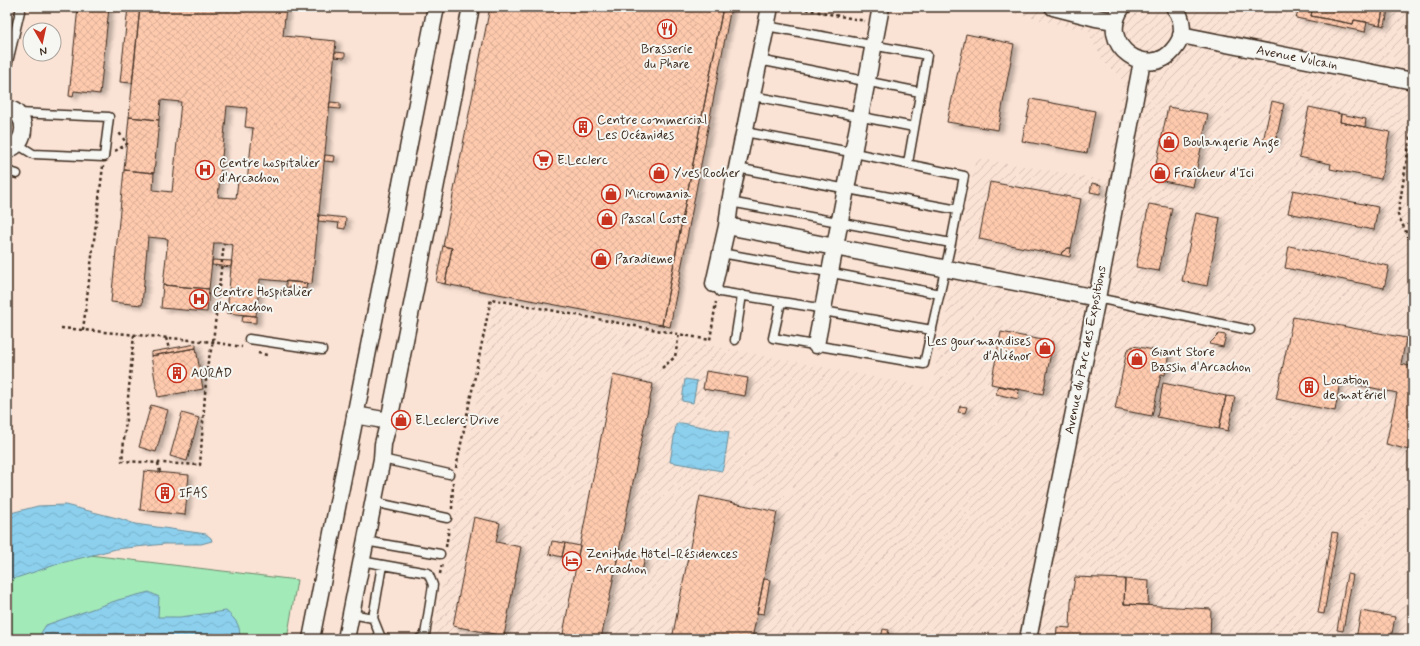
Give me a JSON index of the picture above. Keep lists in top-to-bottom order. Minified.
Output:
{"streets":{"street":["Avenue Vulcain","Avenue du Parc des Expositions"]},"places":{"restaurant":["Brasserie du Phare"],"building":["Centre commercial Les Océanides","AURAD","Location de matériel","IFAS"],"shop":["Boulangerie Ange","Yves Rocher","Fraîcheur d'Ici","Micromania","Pascal Coste","Paradieme","Les gourmandises d‘Aliénor","Giant Store Bassin d'Arcachon","E.Leclerc Drive"],"supermarket":["E.Leclerc"],"hospital":["Centre hospitalier d'Arcachon","Centre Hospitalier d‘Arcachon"],"hotel":["Zenitude Hôtel-Résidences - Arcachon"]},"north":"bottom"}
